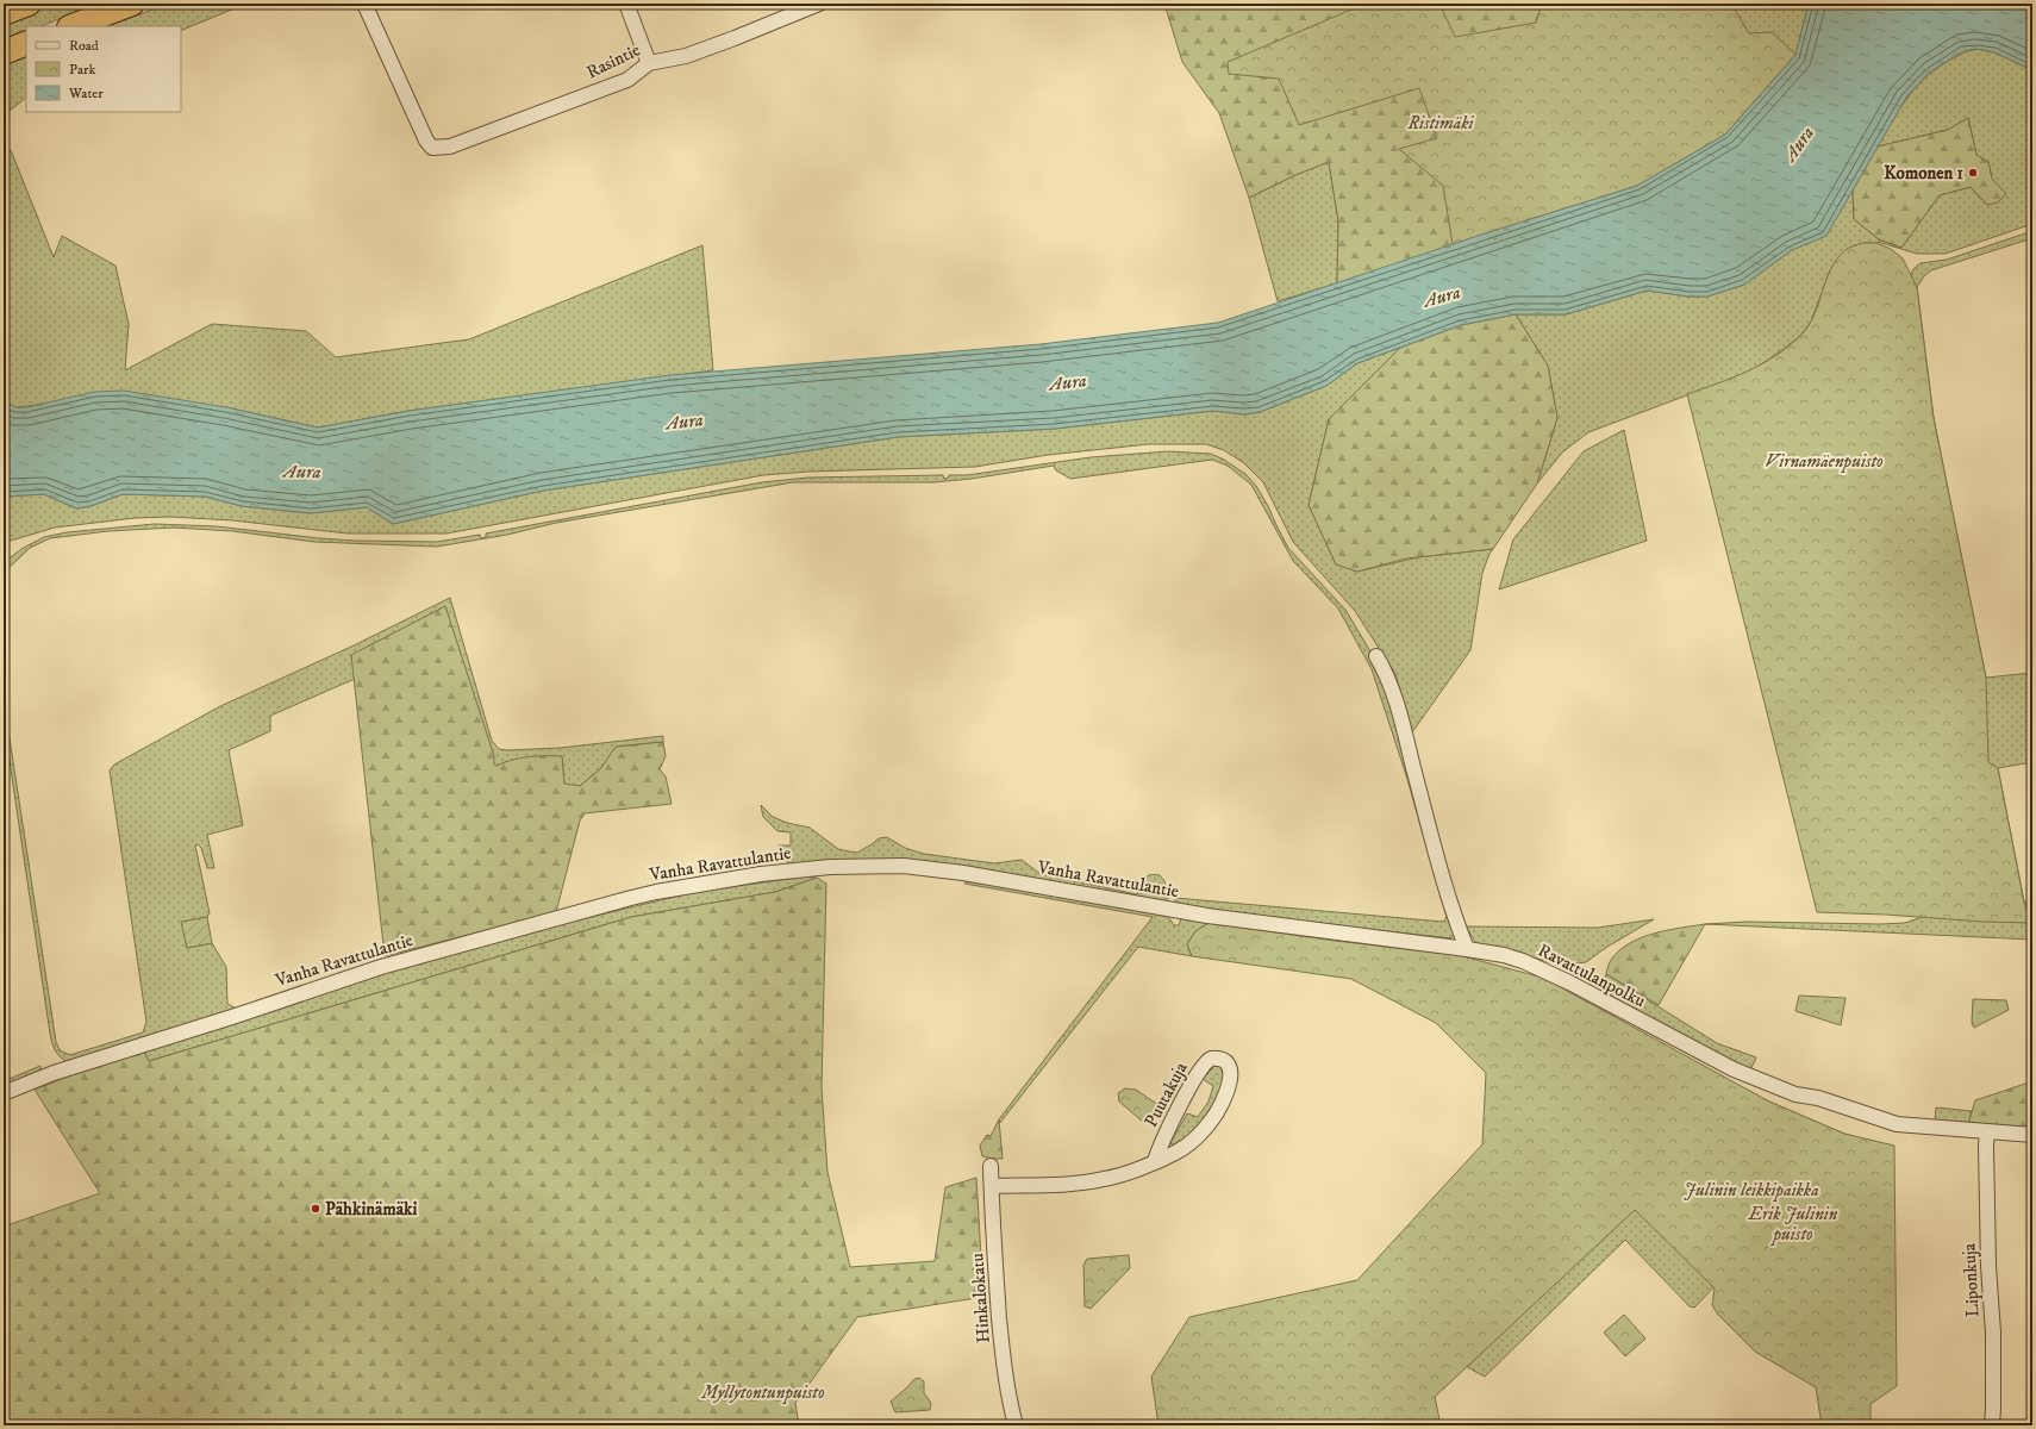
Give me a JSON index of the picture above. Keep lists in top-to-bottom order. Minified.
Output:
{"streets":{"street":["Rasintie","Vanha Ravattulantie","Ravattulanpolku","Puutakuja","Liponkuja","Hinkalokatu"]},"crossings":[["Vanha Ravattulantie","Ravattulanpolku"],["Ravattulanpolku","Liponkuja"],["Puutakuja","Hinkalokatu"]],"water":["Aura"],"parks":["Ristimäki","Virnamäenpuisto","Julinin leikkipaikka","Erik Julinin puisto","Myllytontunpuisto"],"places":["Komonen 1","Pähkinämäki"],"legend":["Road","Park","Water"]}
